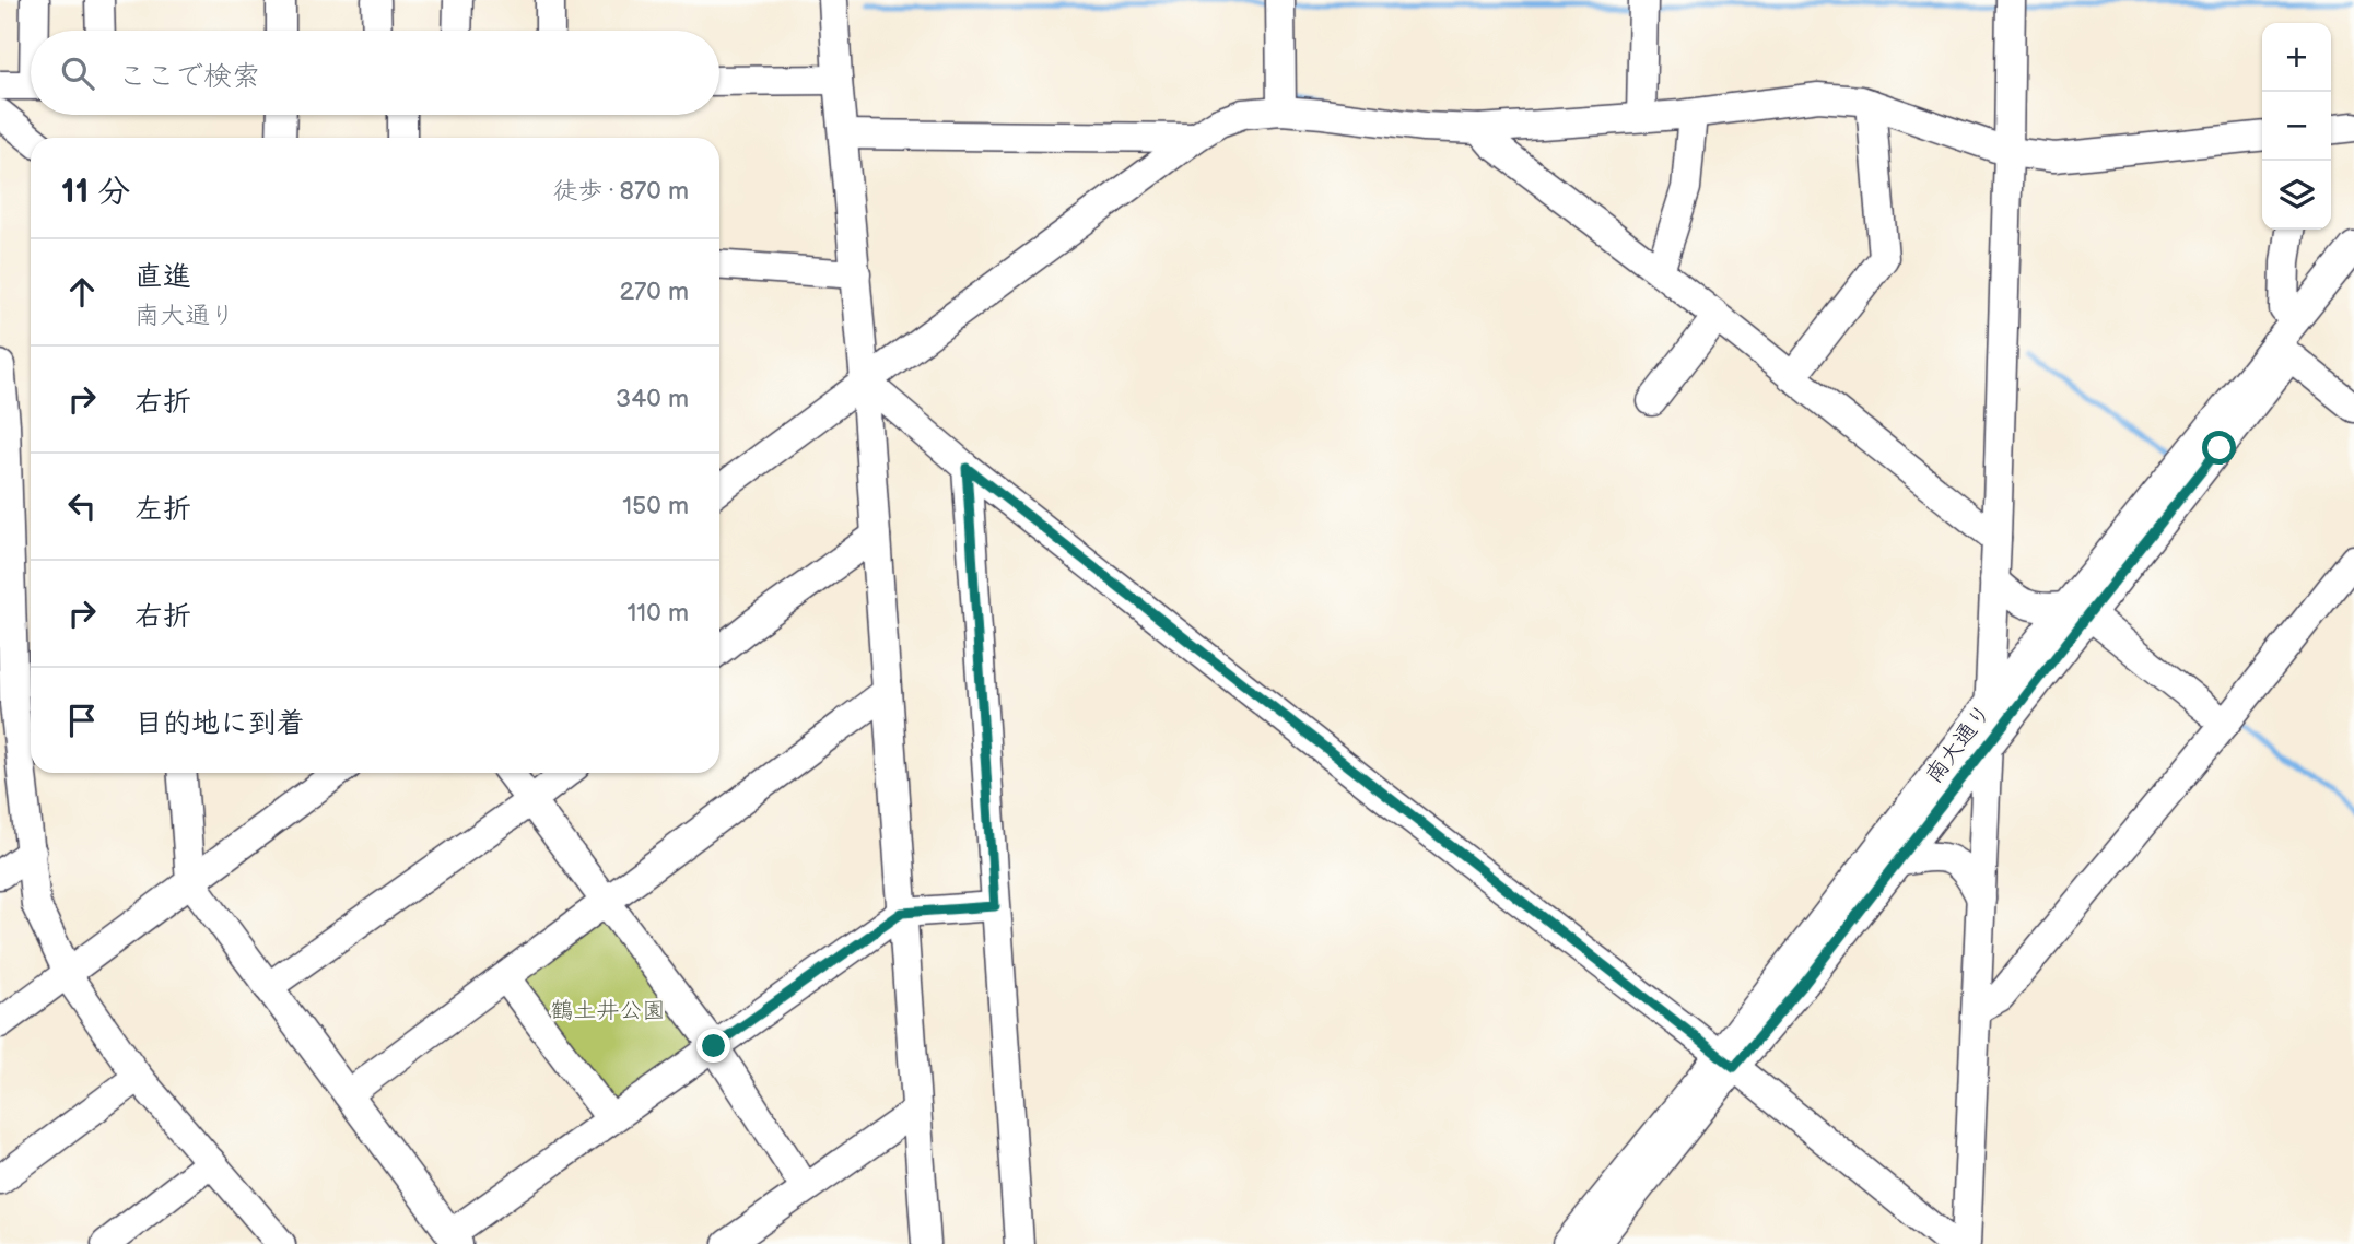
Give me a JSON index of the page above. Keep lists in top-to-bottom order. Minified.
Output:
{"streets":{"street":["南大通り"]},"parks":["鶴土井公園"],"page":{"map_buttons":["+","−"],"search":"ここで検索","heading":["11 分","徒歩 · 870 m"],"list":[["直進","南大通り","270 m"],["右折","340 m"],["左折","150 m"],["右折","110 m"],"目的地に到着"]}}
